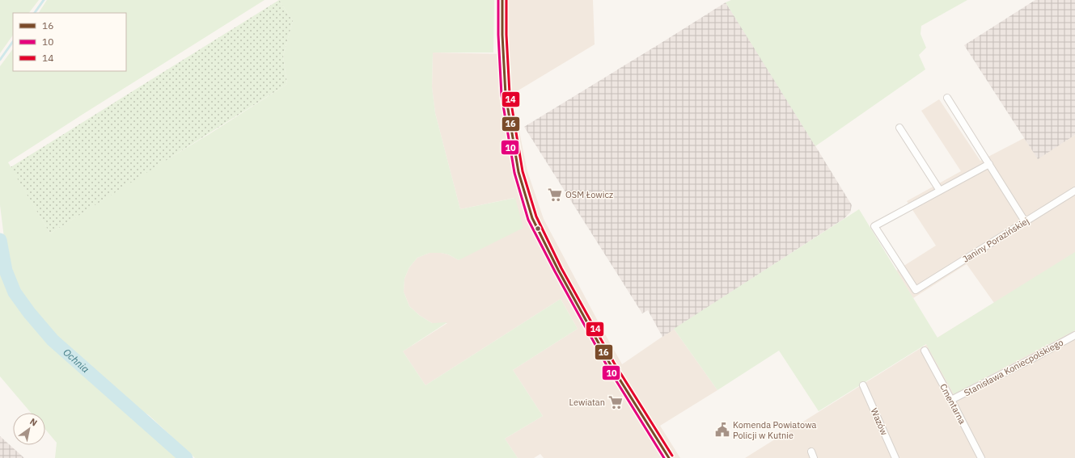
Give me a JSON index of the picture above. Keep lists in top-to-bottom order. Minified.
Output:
{"streets":{"street":["Janiny Porazińskiej","Stanisława Koniecpolskiego","Cmentarna","Wazów"]},"crossings":[["Stanisława Koniecpolskiego","Cmentarna"]],"water":["Ochnia"],"places":{"supermarket":["OSM Łowicz","Lewiatan"],"public building":["Komenda Powiatowa Policji w Kutnie"]},"lines":["transit line 16","transit line 10","transit line 14"],"legend":["16","10","14"],"north":"top right"}
